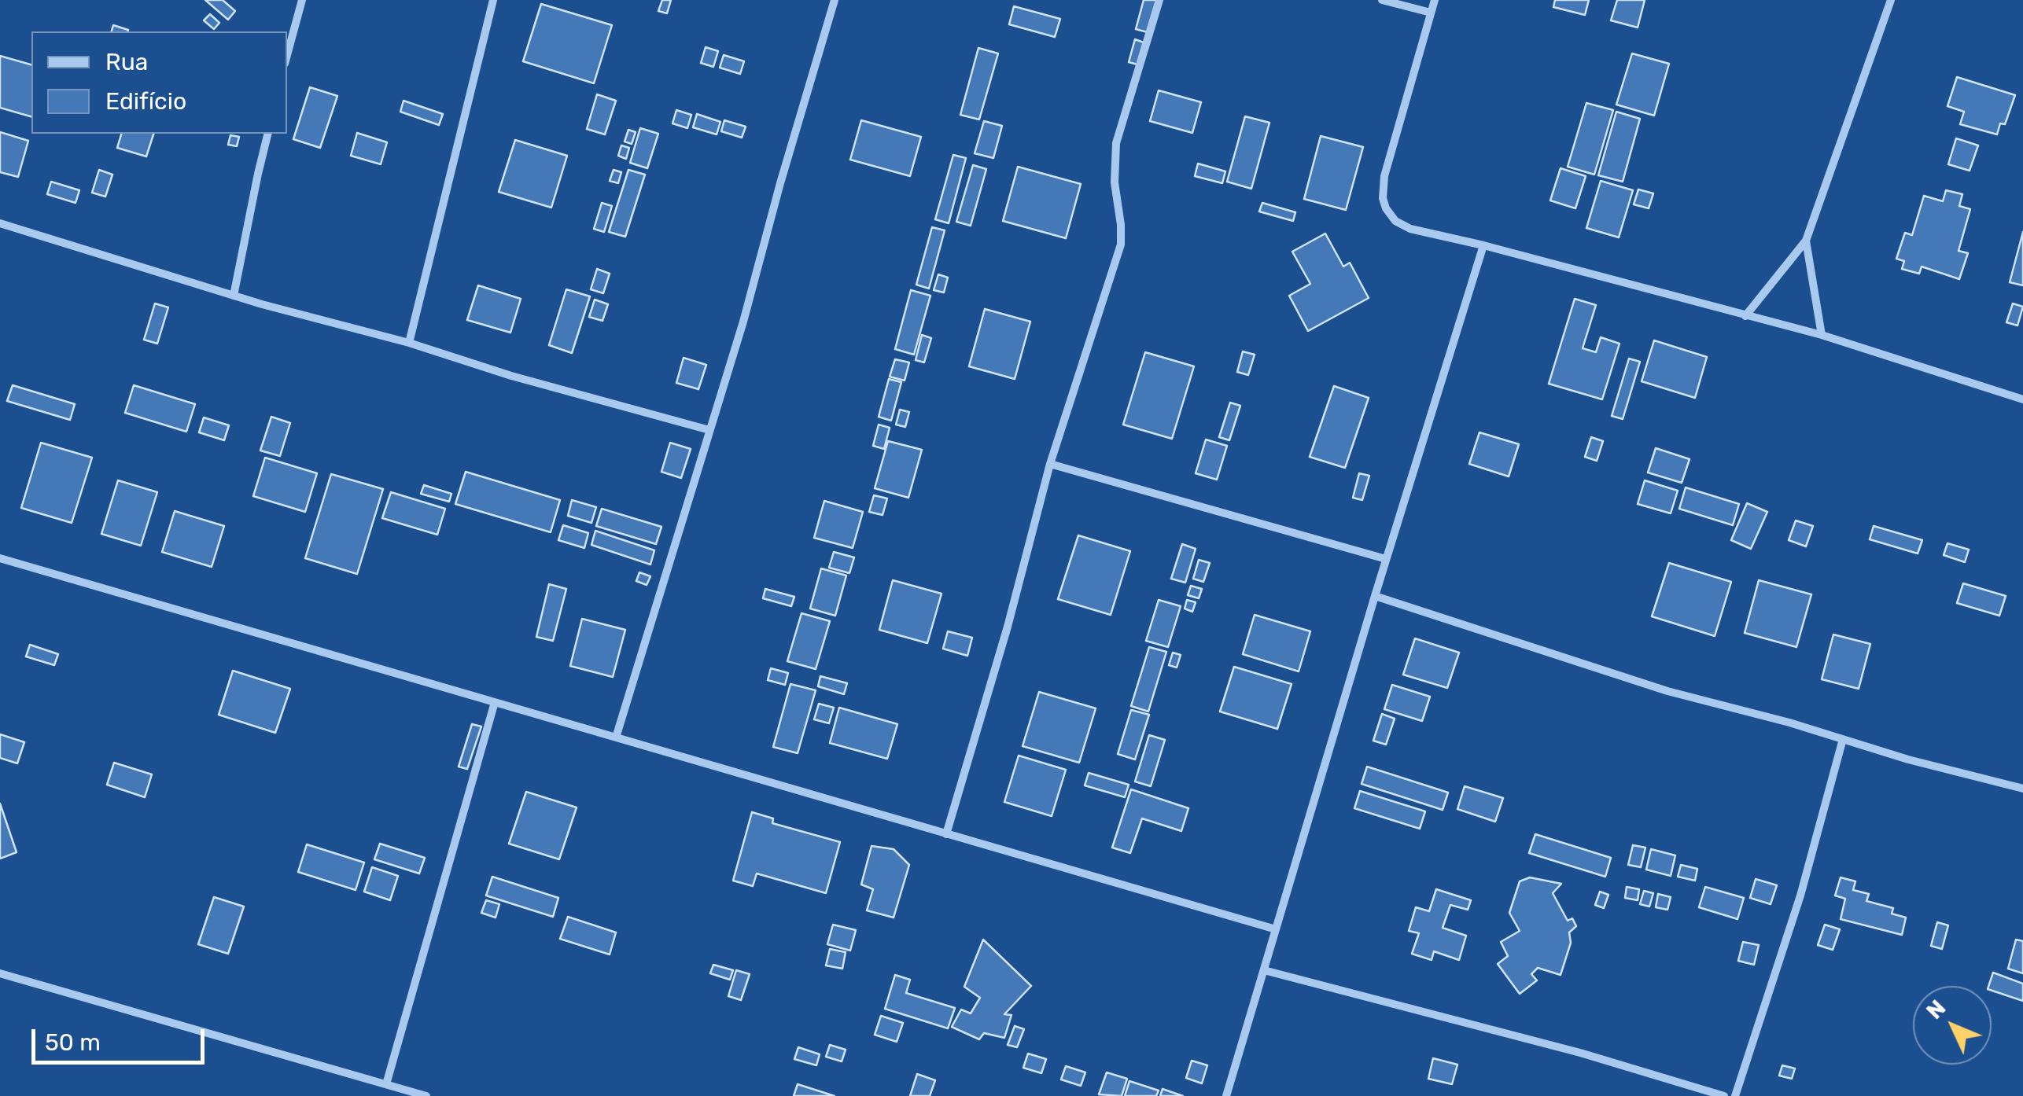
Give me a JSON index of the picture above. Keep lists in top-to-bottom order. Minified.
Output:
{"legend":["Rua","Edifício"],"scale_bar":"50 m","north":"top left"}
